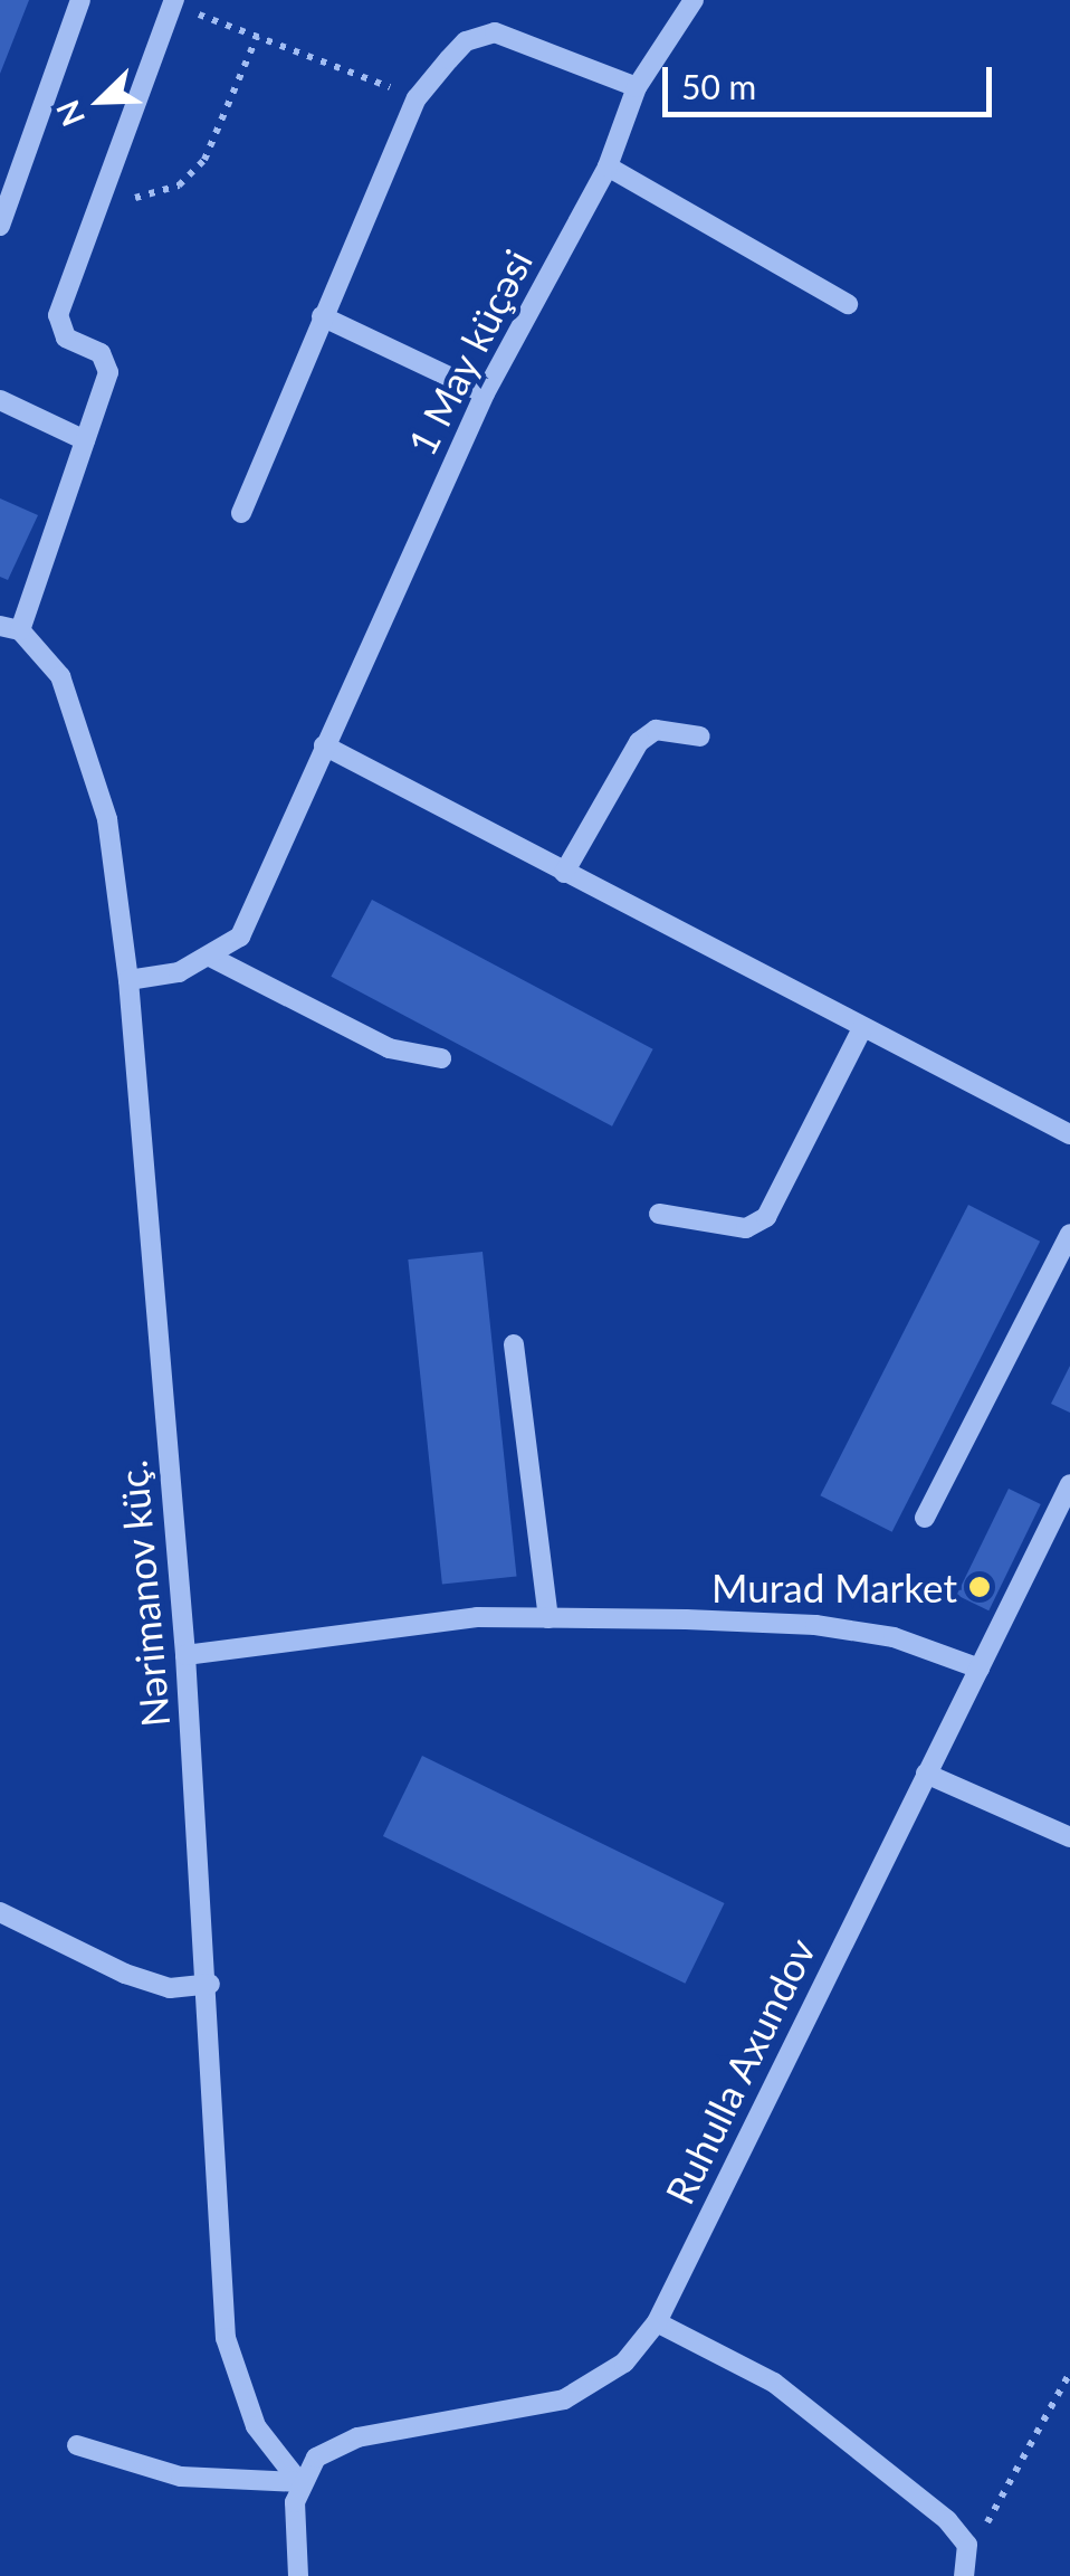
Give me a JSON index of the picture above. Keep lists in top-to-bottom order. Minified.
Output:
{"streets":{"street":["1 May küçəsi","Nərimanov küç.","Ruhulla Axundov"]},"crossings":[["Nərimanov küç.","Ruhulla Axundov"]],"places":["Murad Market"],"scale_bar":"50 m","north":"bottom left"}
